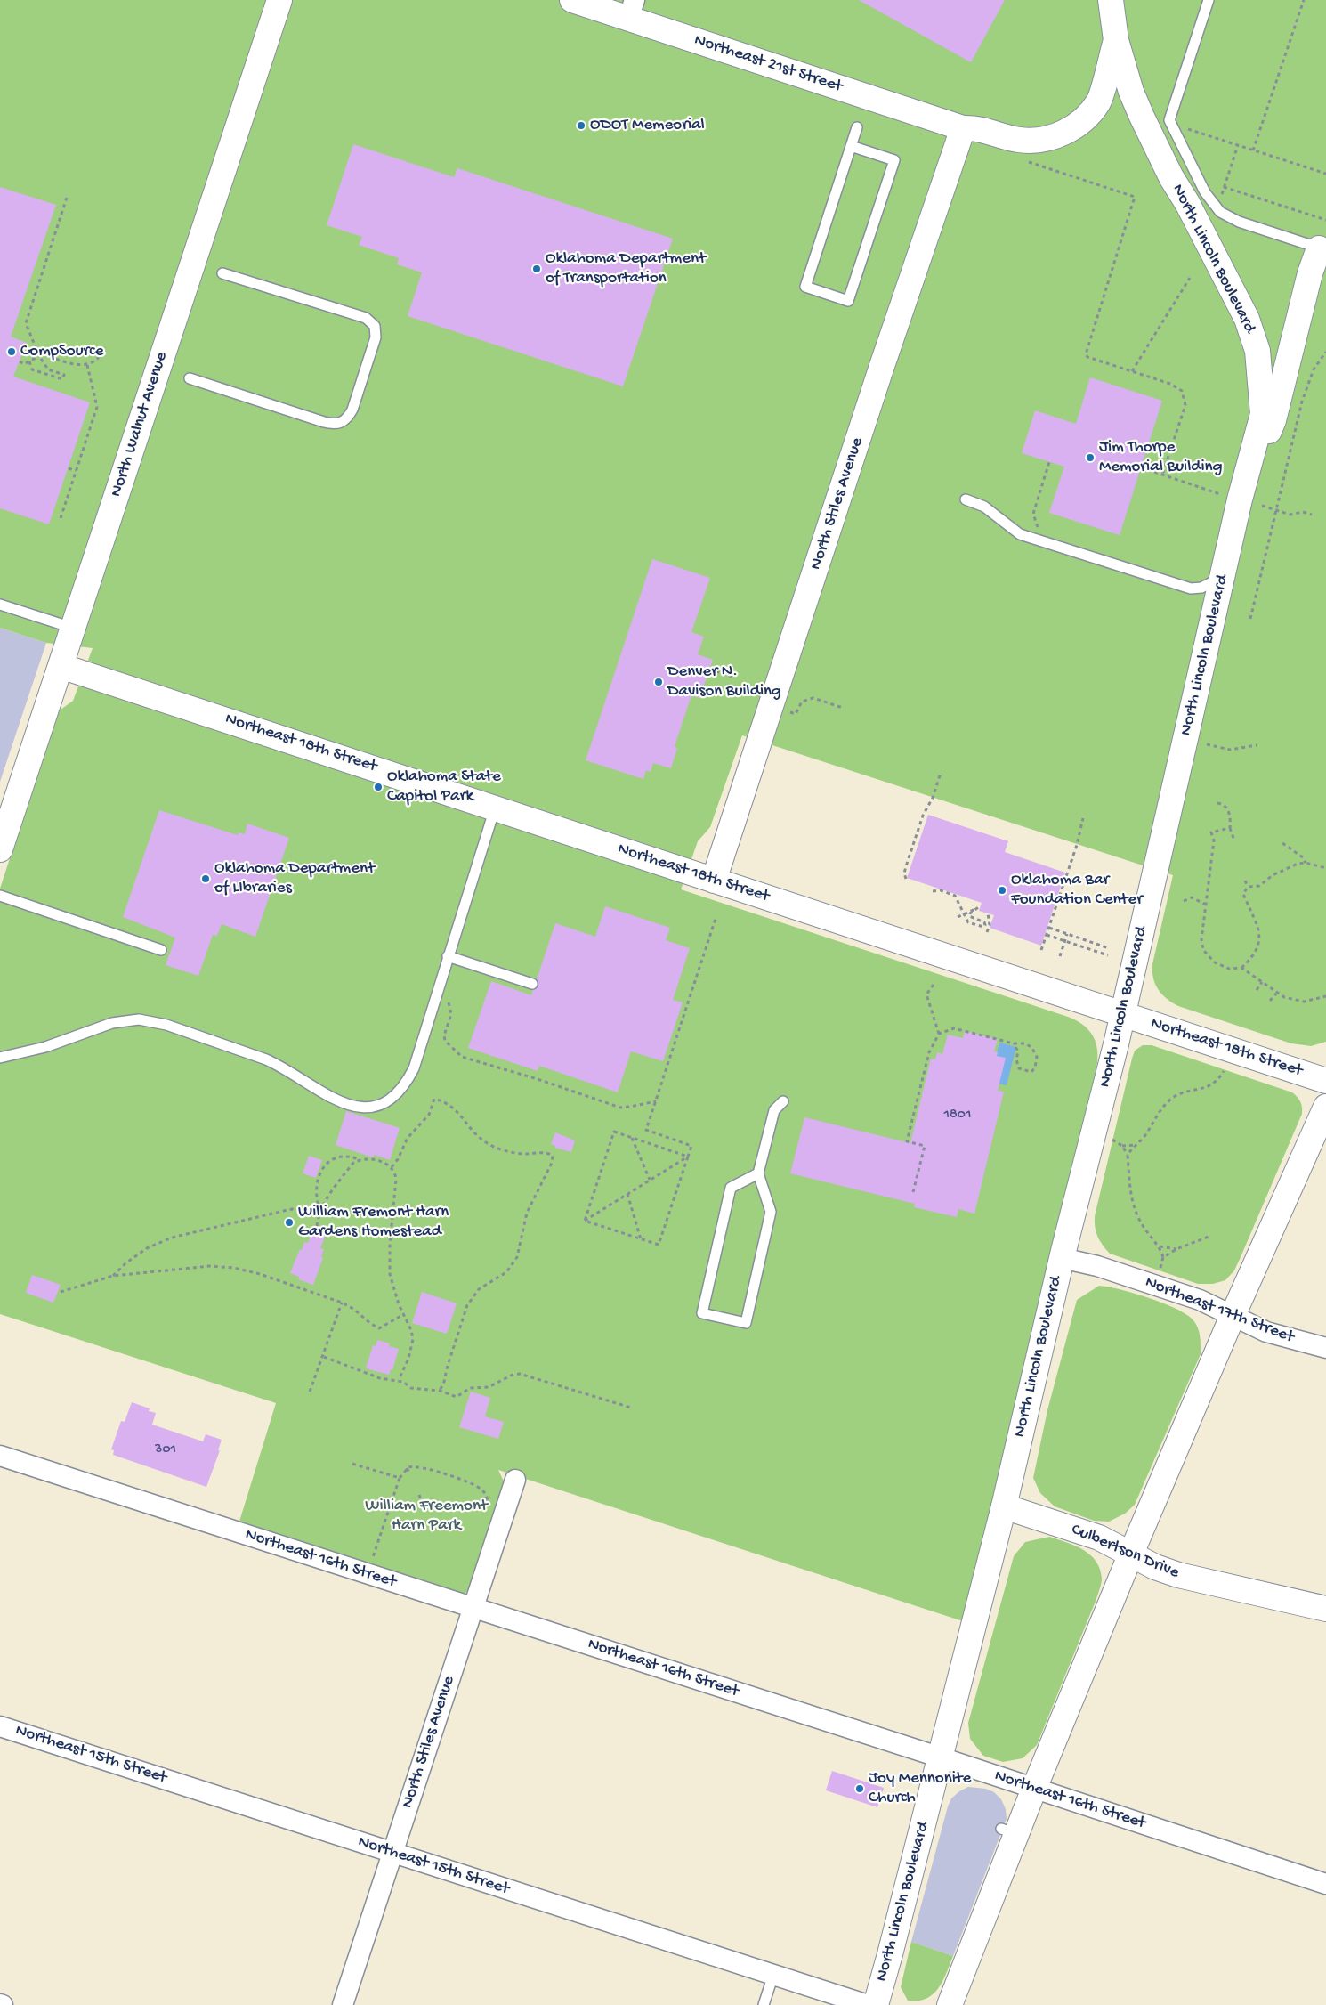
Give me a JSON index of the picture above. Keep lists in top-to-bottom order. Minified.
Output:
{"streets":{"street":["Northeast 21st Street","North Lincoln Boulevard","North Walnut Avenue","North Stiles Avenue","Northeast 18th Street","Northeast 17th Street","Culbertson Drive","Northeast 16th Street","Northeast 15th Street"]},"crossings":[["Northeast 21st Street","North Lincoln Boulevard"],["Northeast 21st Street","North Stiles Avenue"],["North Lincoln Boulevard","Northeast 18th Street"],["North Lincoln Boulevard","Northeast 17th Street"],["North Lincoln Boulevard","Culbertson Drive"],["North Lincoln Boulevard","Northeast 16th Street"],["North Walnut Avenue","Northeast 18th Street"],["North Stiles Avenue","Northeast 18th Street"],["North Stiles Avenue","Northeast 16th Street"],["North Stiles Avenue","Northeast 15th Street"]],"parks":["William Freemont Harn Park"],"places":["ODOT Memeorial","Oklahoma Department of Transportation","CompSource","Jim Thorpe Memorial Building","Denver N. Davison Building","Oklahoma State Capitol Park","Oklahoma Department of LIbraries","Oklahoma Bar Foundation Center","William Fremont Harn Gardens Homestead","Joy Mennonite Church"],"house_numbers":["1801","301"]}
